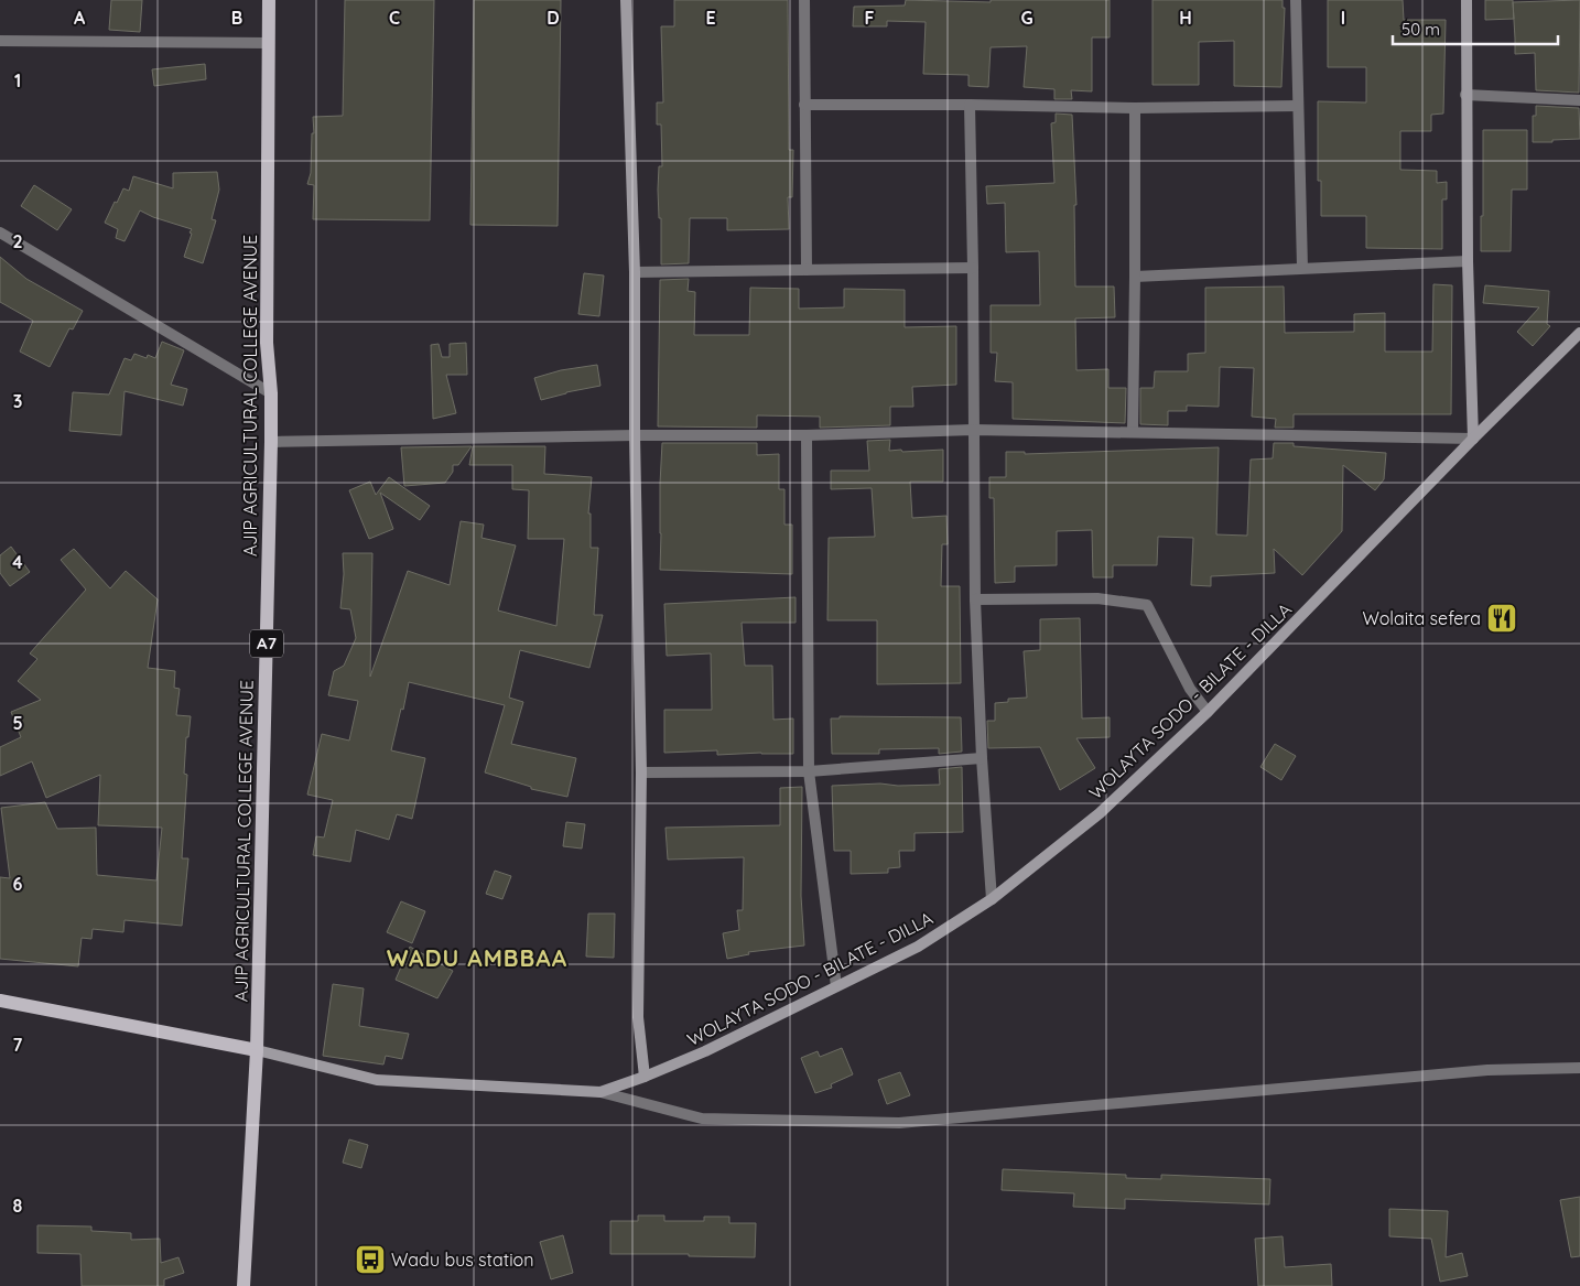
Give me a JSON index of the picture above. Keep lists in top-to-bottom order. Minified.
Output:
{"streets":{"main road":["AJIP AGRICULTURAL COLLEGE AVENUE","A7","WOLAYTA SODO - BILATE - DILLA"]},"crossings":[["AJIP AGRICULTURAL COLLEGE AVENUE","WOLAYTA SODO - BILATE - DILLA"]],"districts":["WADU AMBBAA"],"places":{"restaurant":["Wolaita sefera"],"bus stop":["Wadu bus station"]},"scale_bar":"50 m","grid":{"columns":["A","B","C","D","E","F","G","H","I"],"rows":["1","2","3","4","5","6","7","8"]}}
